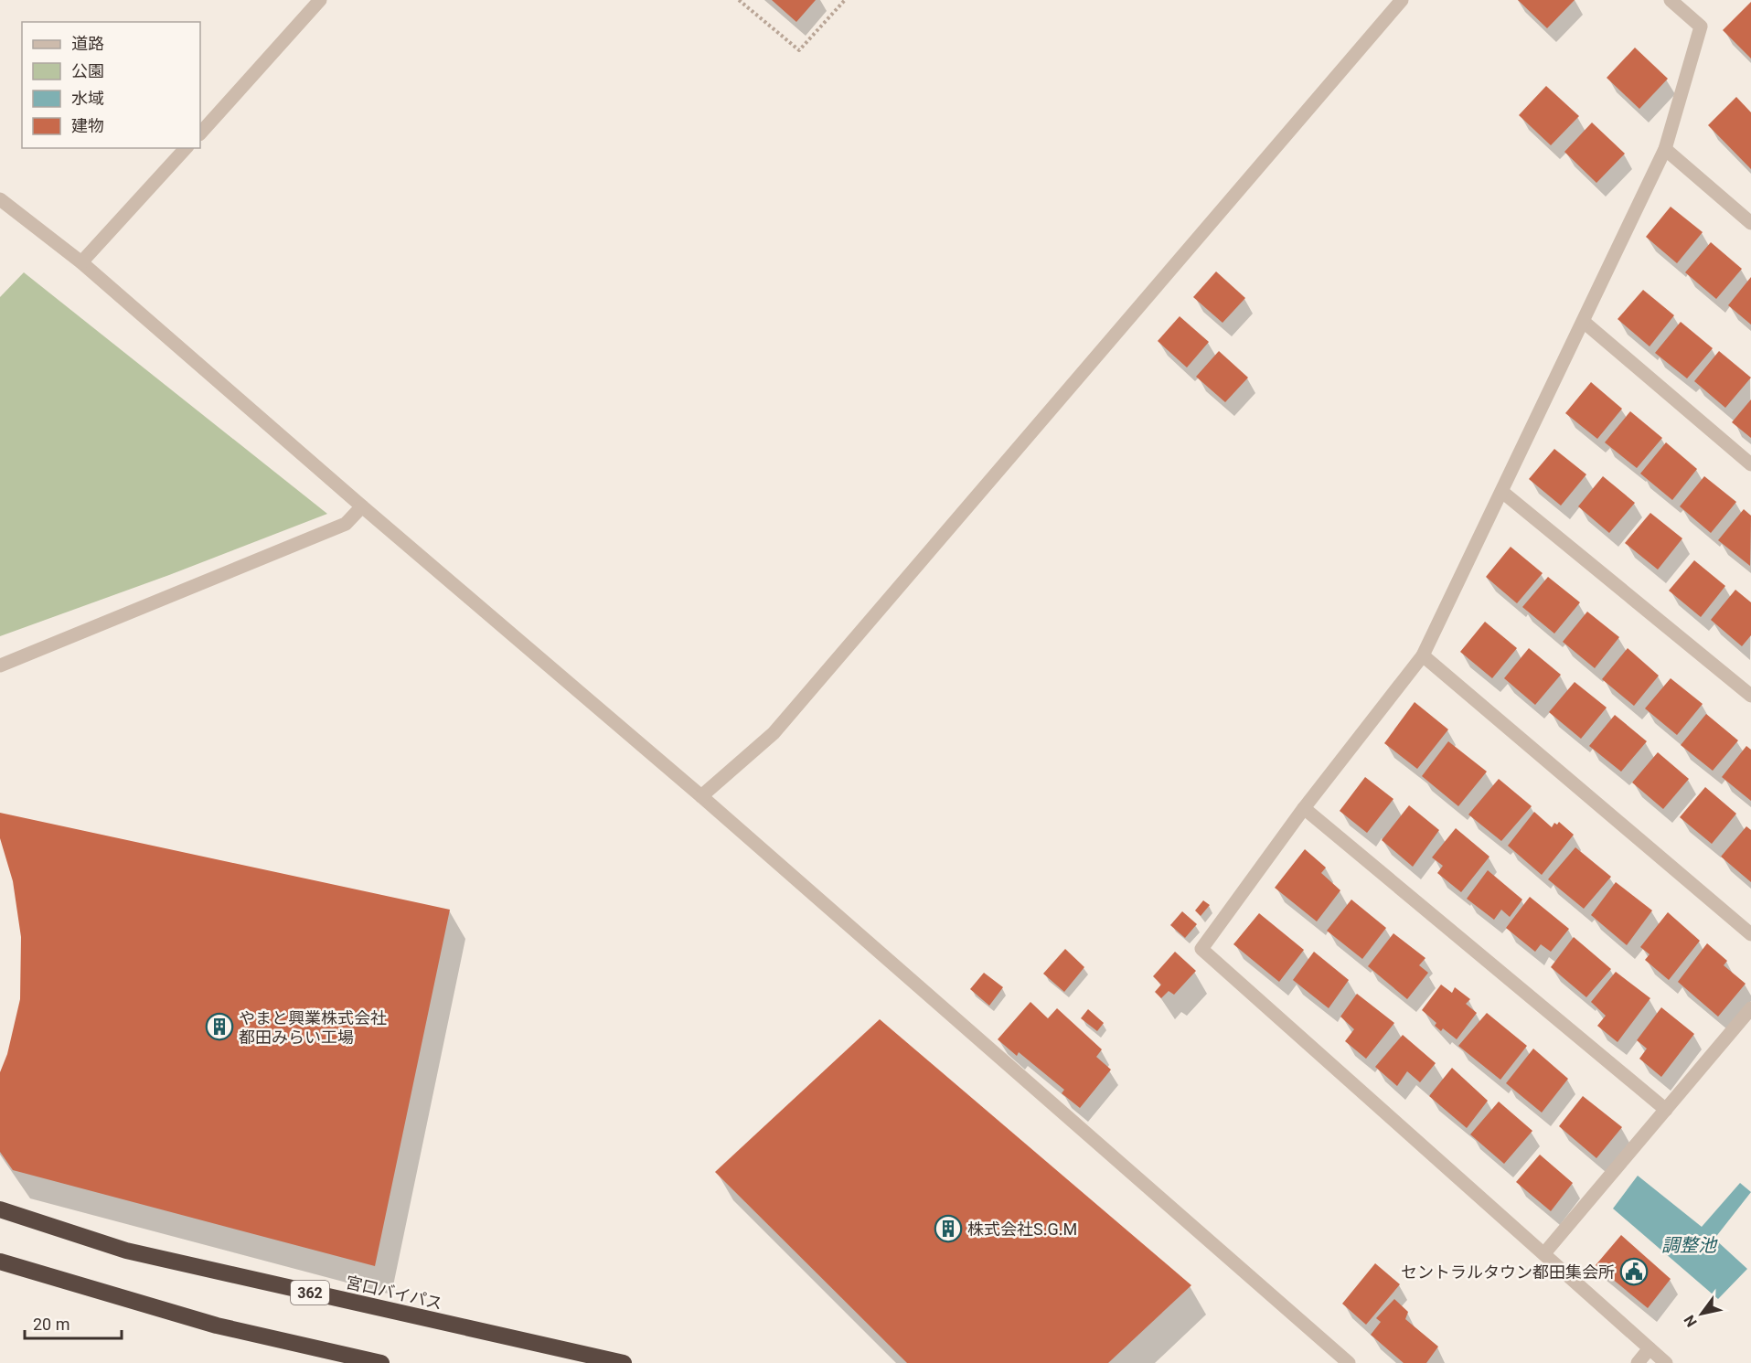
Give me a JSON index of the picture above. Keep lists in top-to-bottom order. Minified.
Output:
{"streets":{"highway":["362","宮口バイパス"]},"water":["調整池"],"places":{"building":["やまと興業株式会社 都田みらい工場","株式会社S.G.M"],"public building":["セントラルタウン都田集会所"]},"legend":["道路","公園","水域","建物"],"scale_bar":"20 m","north":"bottom left"}
